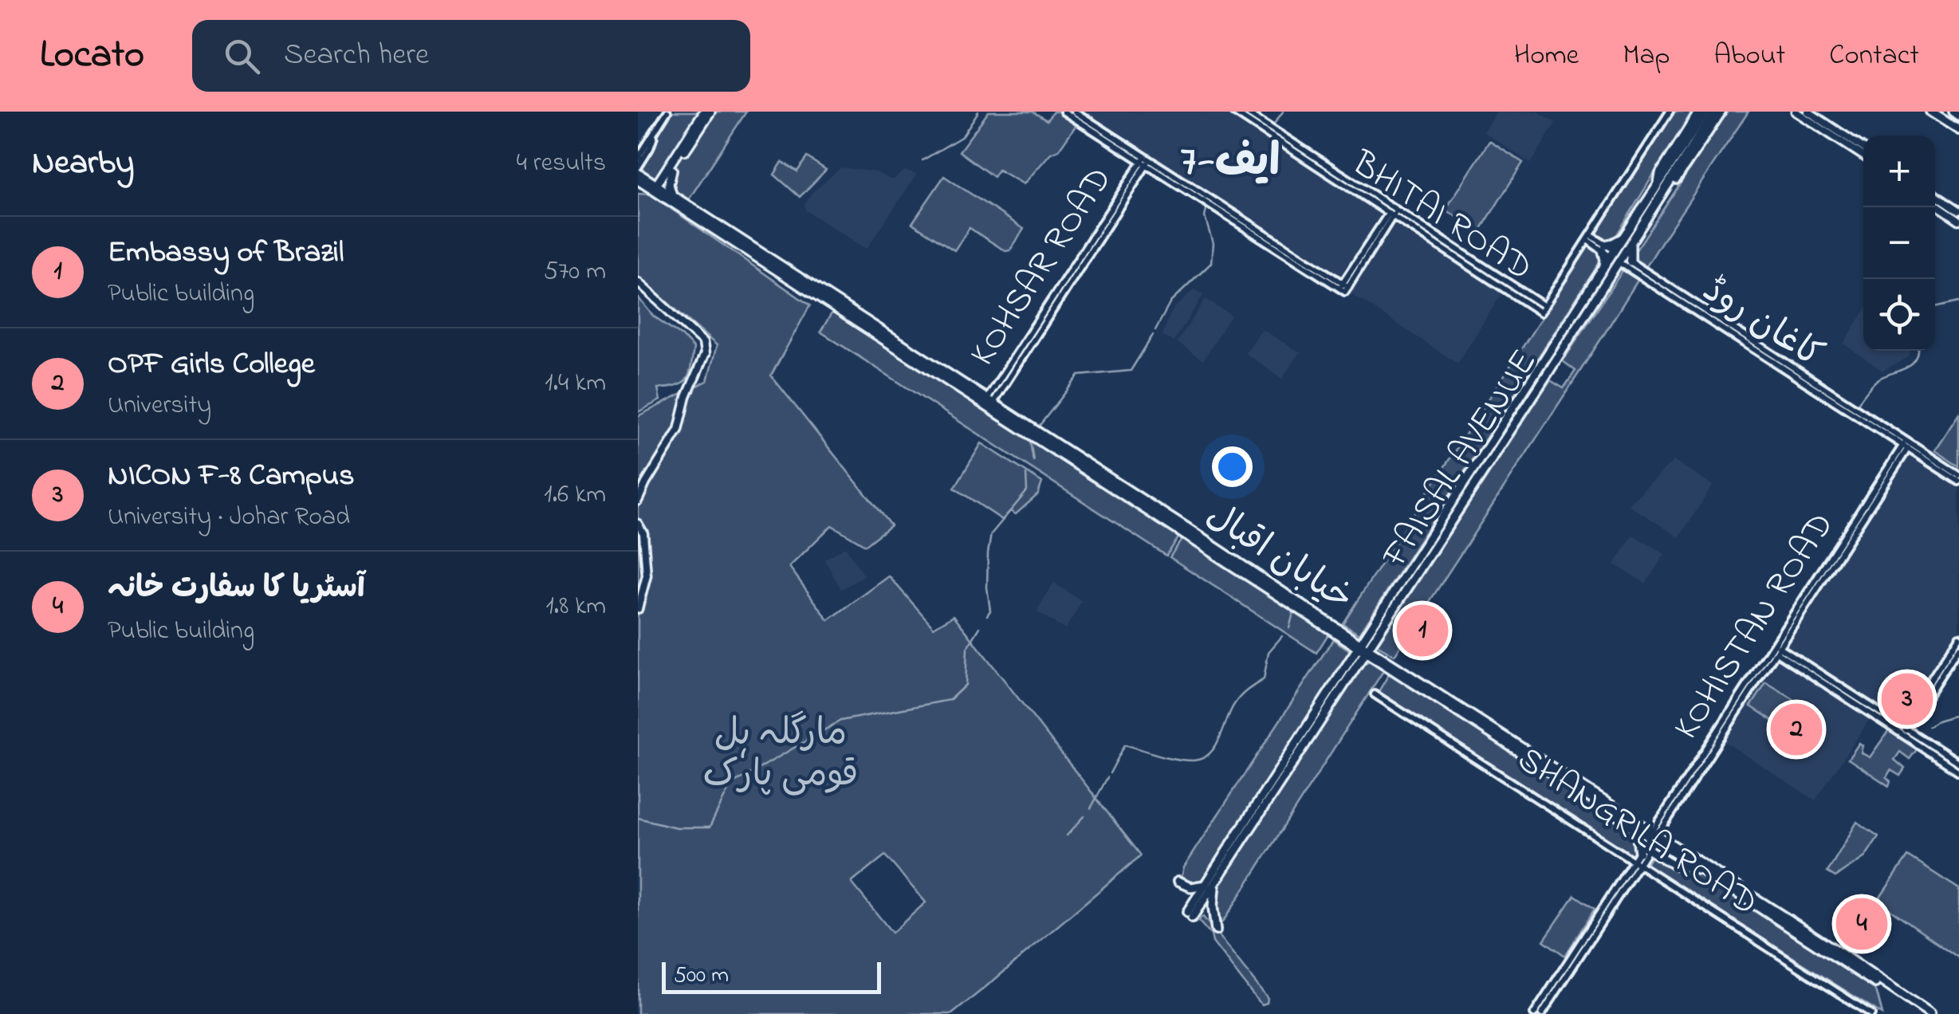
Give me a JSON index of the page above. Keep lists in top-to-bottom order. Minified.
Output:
{"streets":{"main road":["FAISAL AVENUE","خیابان اقبال"],"street":["BHITAI ROAD","KOHSAR ROAD","کاغان روڈ","KOHISTAN ROAD","SHANGRILA ROAD"]},"crossings":[["KOHSAR ROAD","خیابان اقبال"],["کاغان روڈ","FAISAL AVENUE"],["کاغان روڈ","KOHISTAN ROAD"],["FAISAL AVENUE","خیابان اقبال"],["خیابان اقبال","KOHISTAN ROAD"]],"districts":["ایف-7"],"parks":["مارگلہ ہل قومی پارک"],"scale_bar":"500 m","page":{"header":"Locato","search":"Search here","nav":["Home","Map","About","Contact"],"heading":["Nearby","4 results"],"map_buttons":["+","−"],"list":[{"mark":"1","name":"Embassy of Brazil","note":"Public building","value":"570 m"},{"mark":"2","name":"OPF Girls College","note":"University","value":"1.4 km"},{"mark":"3","name":"NICON F-8 Campus","note":"University · Johar Road","value":"1.6 km"},{"mark":"4","name":"آسٹریا کا سفارت خانہ","note":"Public building","value":"1.8 km"}],"pins":["1","3","2","4"],"scale":"500 m"}}
